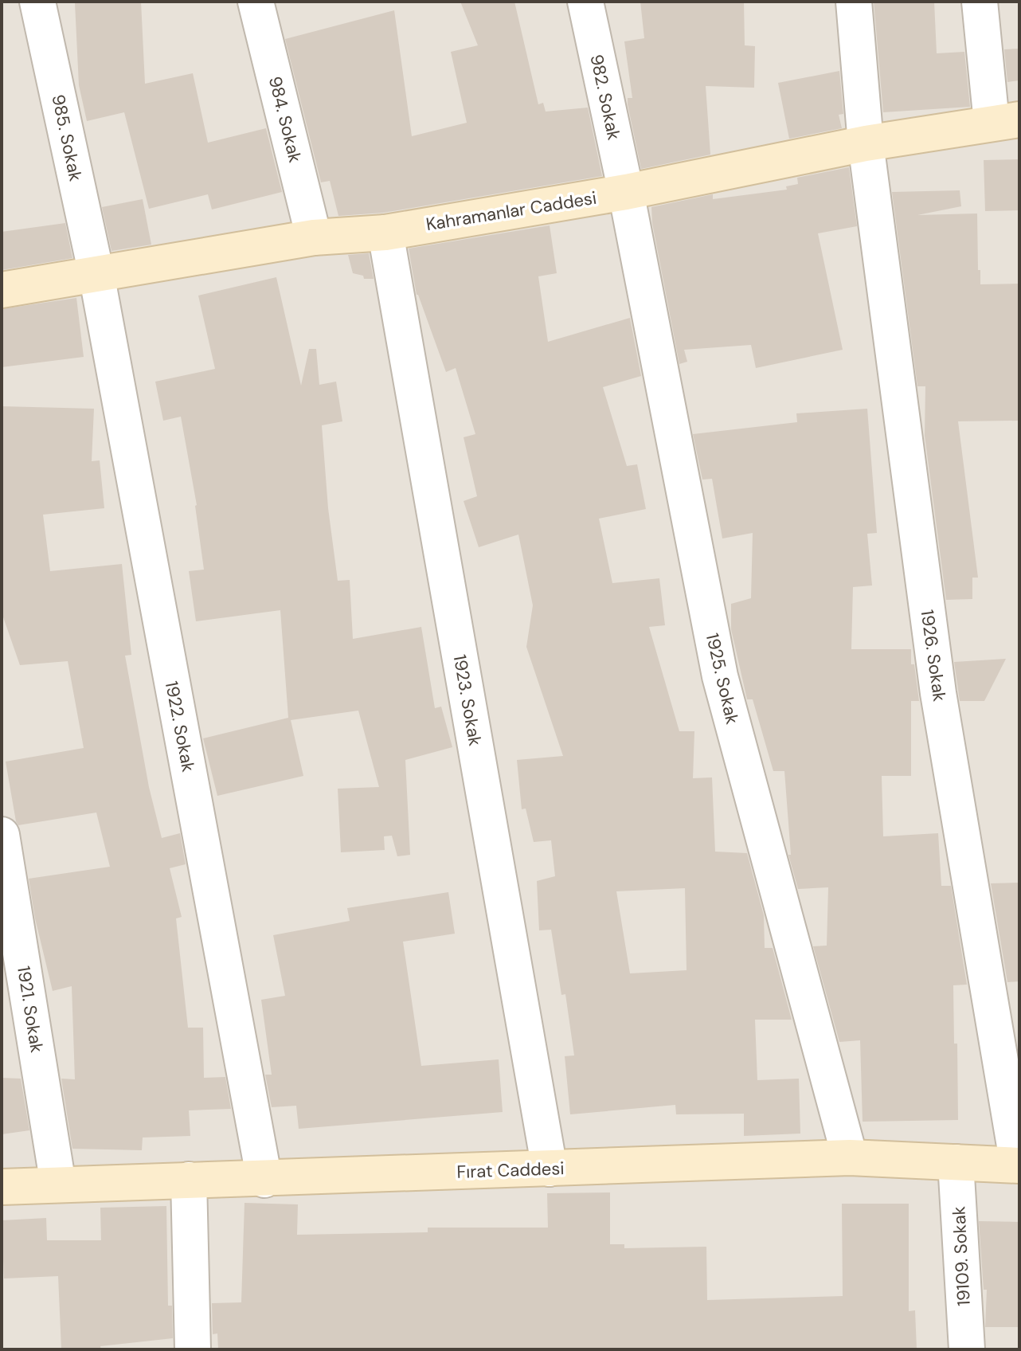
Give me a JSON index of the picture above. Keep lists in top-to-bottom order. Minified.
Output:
{"streets":{"street":["982. Sokak","984. Sokak","985. Sokak","Kahramanlar Caddesi","1926. Sokak","1925. Sokak","1923. Sokak","1922. Sokak","1921. Sokak","Fırat Caddesi","19109. Sokak"]},"crossings":[["982. Sokak","Kahramanlar Caddesi"],["982. Sokak","1925. Sokak"],["984. Sokak","Kahramanlar Caddesi"],["985. Sokak","Kahramanlar Caddesi"],["985. Sokak","1922. Sokak"],["Kahramanlar Caddesi","1926. Sokak"],["Kahramanlar Caddesi","1925. Sokak"],["Kahramanlar Caddesi","1923. Sokak"],["Kahramanlar Caddesi","1922. Sokak"],["1926. Sokak","Fırat Caddesi"],["1925. Sokak","Fırat Caddesi"],["1923. Sokak","Fırat Caddesi"],["1922. Sokak","Fırat Caddesi"],["1921. Sokak","Fırat Caddesi"],["Fırat Caddesi","19109. Sokak"]]}
